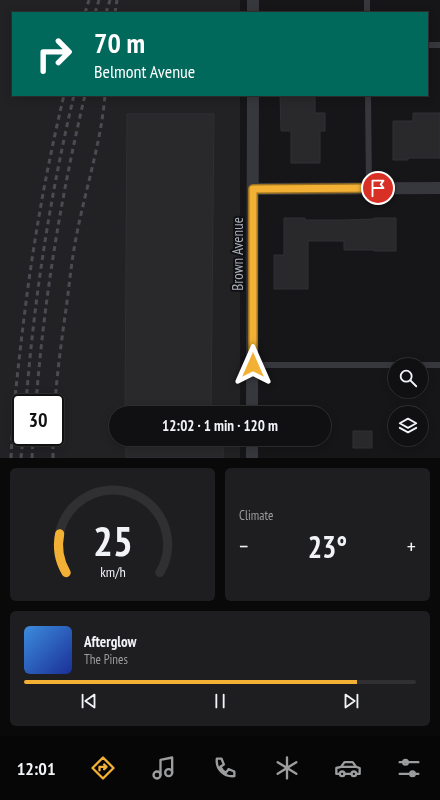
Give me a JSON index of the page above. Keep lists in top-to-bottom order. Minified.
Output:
{"streets":{"street":["Brown Avenue"]},"page":{"turn":["70 m","Belmont Avenue"],"limit":"30","trip":"12:02 · 1 min · 120 m","tile":"Climate","heat":["−","23°","+"],"song":["Afterglow","The Pines"],"tabs":"12:01","gauge":["25","km/h"]}}
